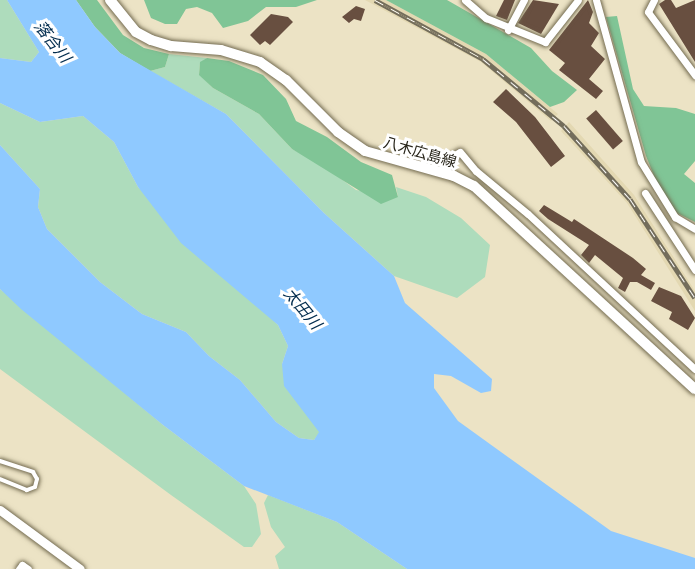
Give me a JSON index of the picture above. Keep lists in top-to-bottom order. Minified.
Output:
{"streets":{"main road":["八木広島線"]},"water":["落合川","太田川"]}
